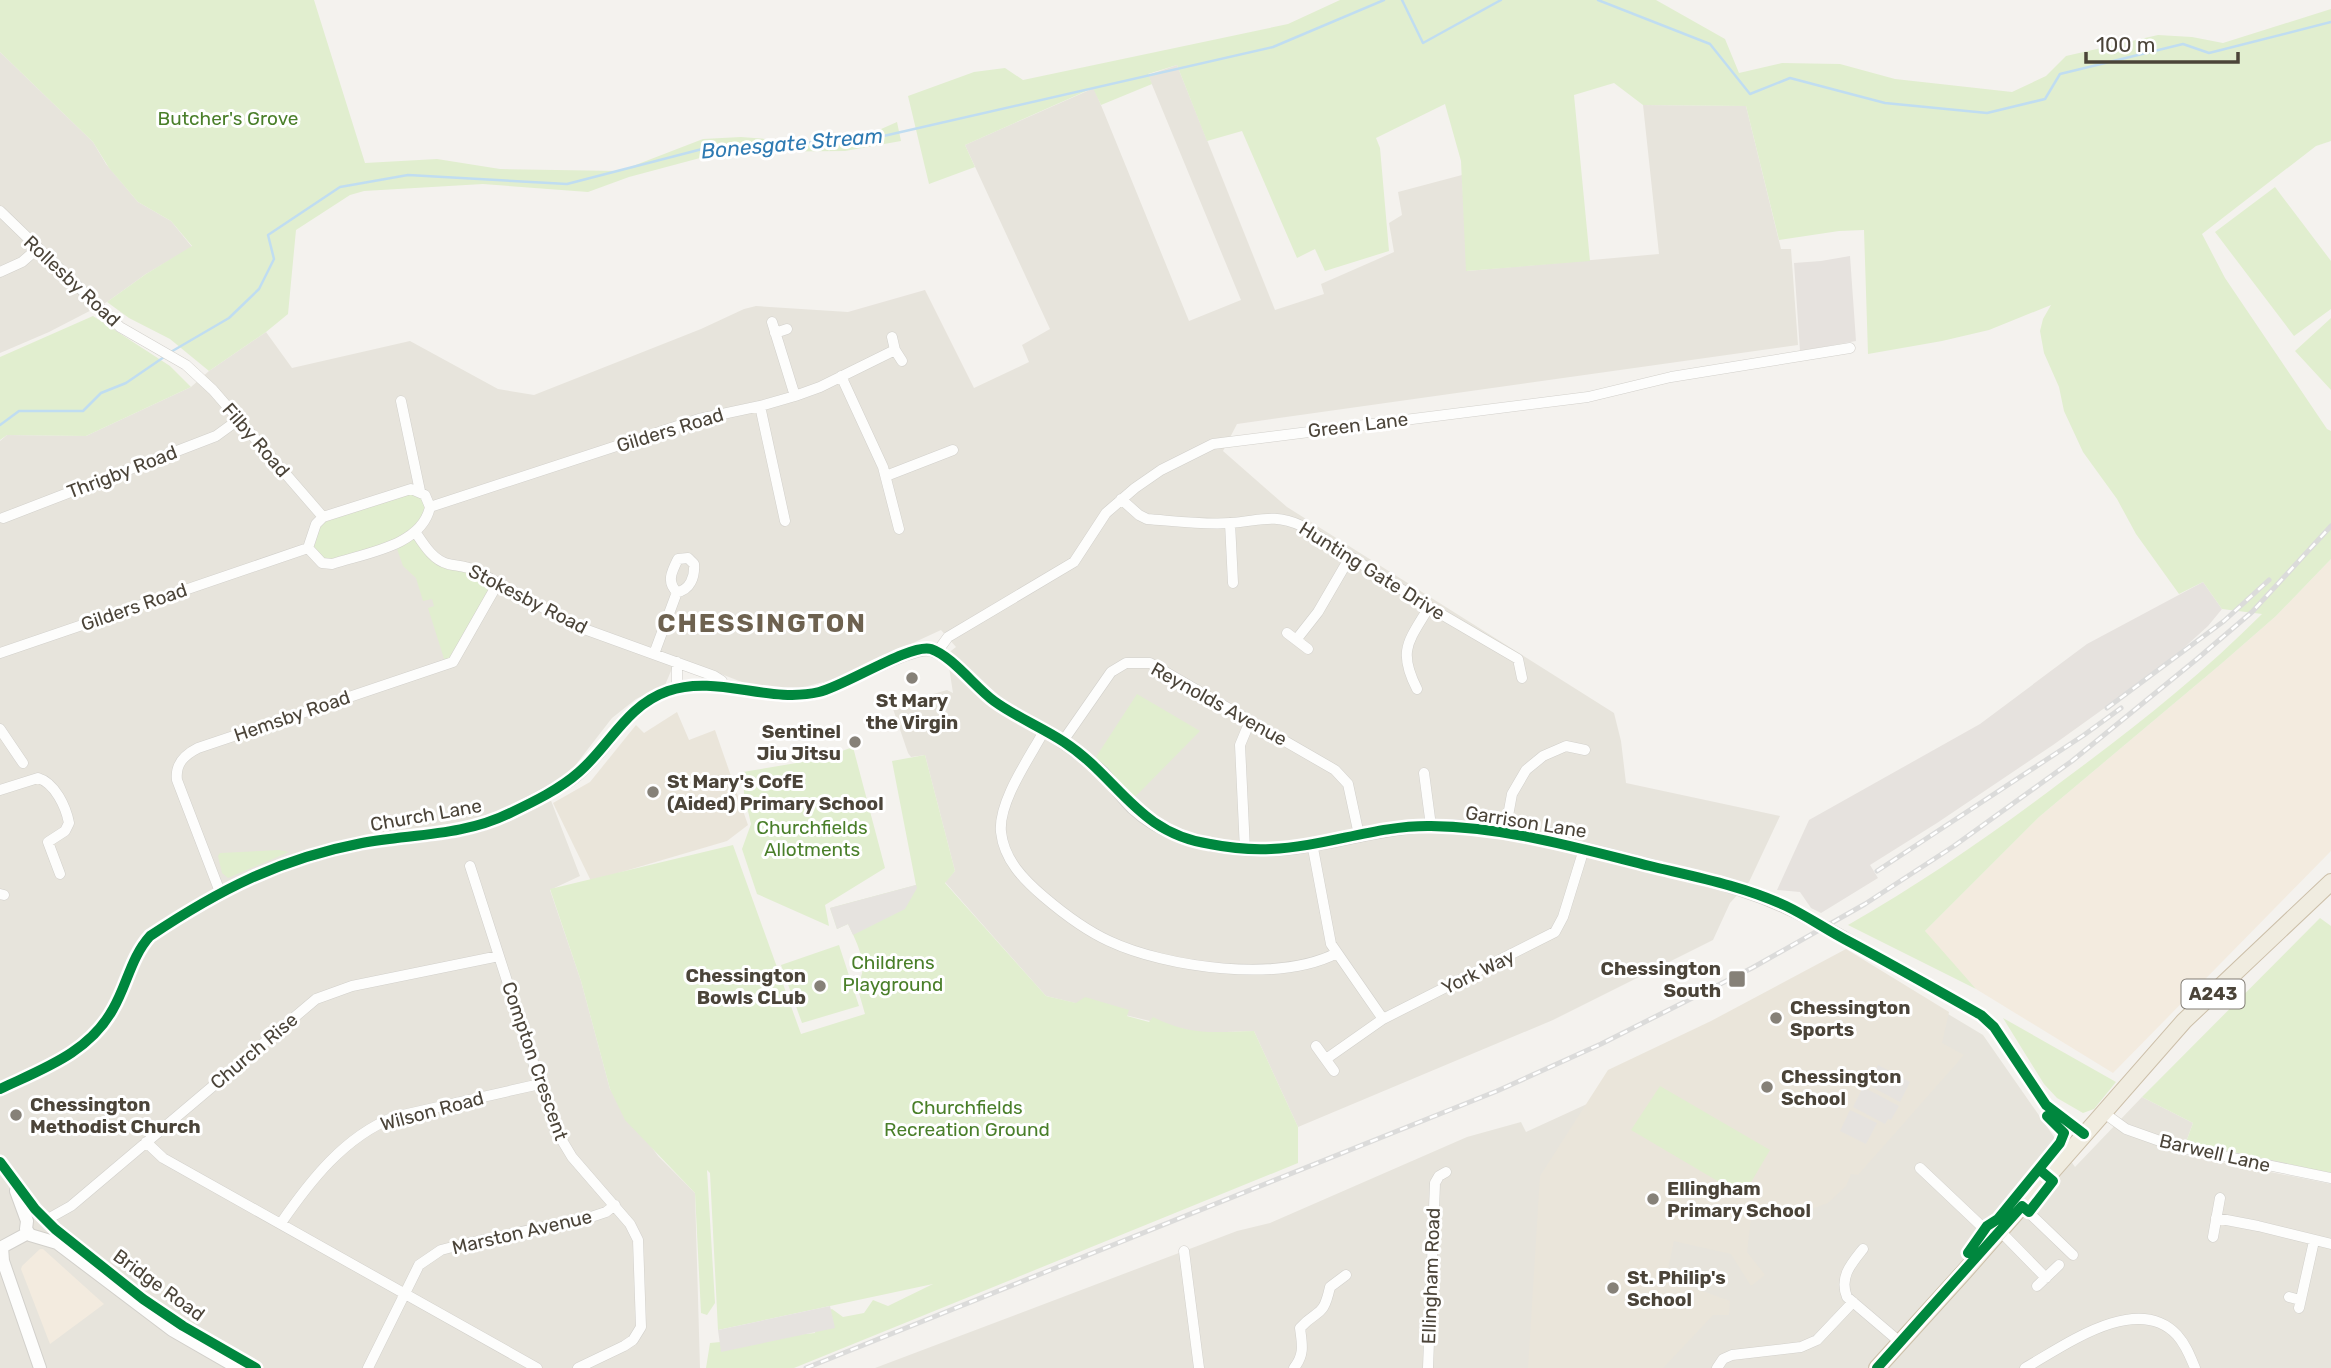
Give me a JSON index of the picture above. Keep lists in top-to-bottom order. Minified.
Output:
{"streets":{"highway":["A243"],"street":["Rollesby Road","Green Lane","Gilders Road","Filby Road","Thrigby Road","Hunting Gate Drive","Stokesby Road","Reynolds Avenue","Hemsby Road","Church Lane","Garrison Lane","York Way","Church Rise","Compton Crescent","Wilson Road","Barwell Lane","Marston Avenue","Ellingham Road","Bridge Road"]},"crossings":[["Rollesby Road","Filby Road"],["Green Lane","Hunting Gate Drive"],["Green Lane","Church Lane"],["Green Lane","Garrison Lane"],["Filby Road","Thrigby Road"],["Stokesby Road","Hemsby Road"],["Stokesby Road","Church Lane"],["Reynolds Avenue","Garrison Lane"],["Hemsby Road","Church Lane"],["Church Lane","Garrison Lane"],["Garrison Lane","York Way"],["Garrison Lane","A243"],["A243","Barwell Lane"],["Church Rise","Compton Crescent"],["Church Rise","Bridge Road"],["Compton Crescent","Wilson Road"],["Compton Crescent","Marston Avenue"]],"districts":["CHESSINGTON"],"water":["Bonesgate Stream"],"parks":["Butcher's Grove","Churchfields Allotments","Childrens Playground","Churchfields Recreation Ground"],"places":{"other":["St Mary the Virgin","Sentinel Jiu Jitsu","St Mary's CofE (Aided) Primary School","Chessington Bowls CLub","Chessington Sports","Chessington School","Chessington Methodist Church","Ellingham Primary School","St. Philip's School"],"transit":["Chessington South"]},"scale_bar":"100 m"}
